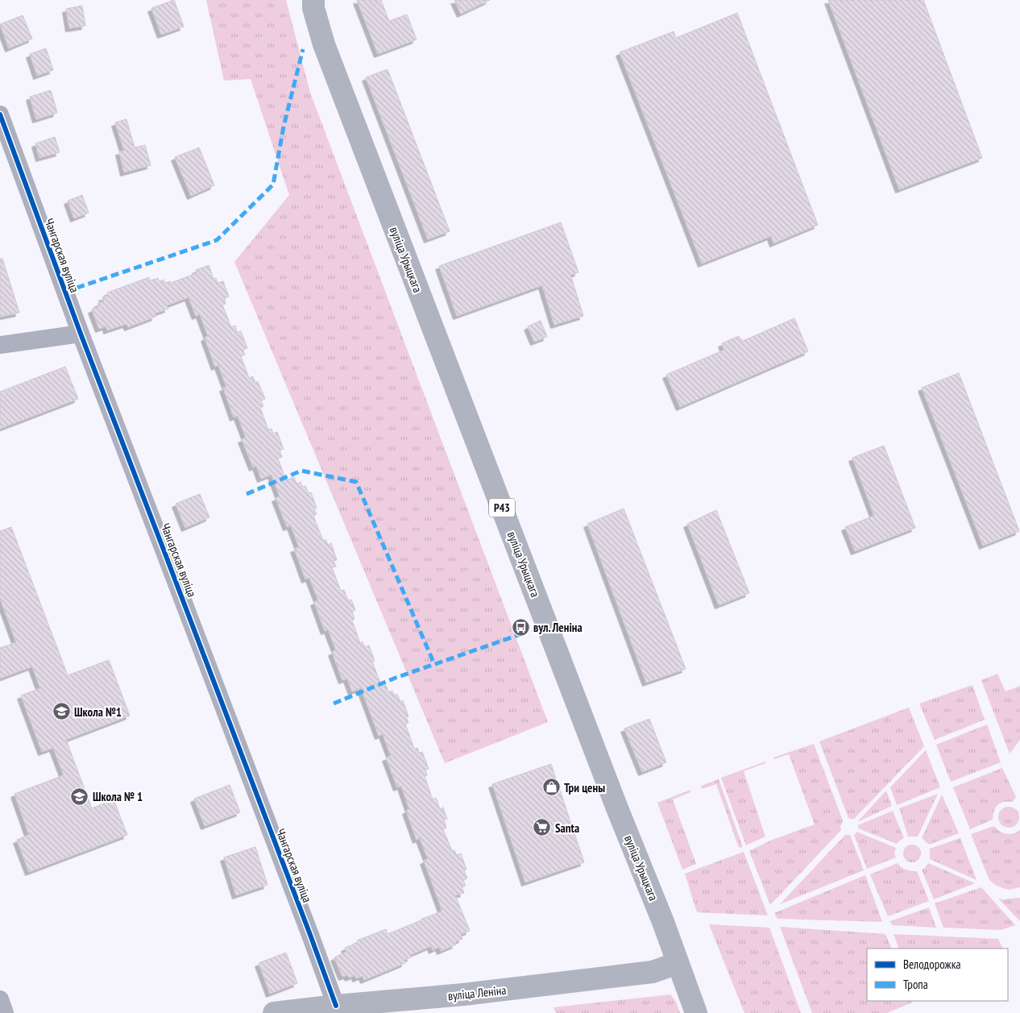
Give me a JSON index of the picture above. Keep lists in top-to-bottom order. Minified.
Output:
{"streets":{"main road":["вуліца Урыцкага","Р43","вуліца Леніна"],"street":["Чангарская вуліца"]},"crossings":[["Чангарская вуліца","вуліца Леніна"],["вуліца Урыцкага","вуліца Леніна"]],"places":{"bus stop":["вул. Леніна"],"school or university":["Школа №1","Школа № 1"],"shop":["Три цены"],"supermarket":["Santa"]},"legend":["Велодорожка","Тропа"]}
